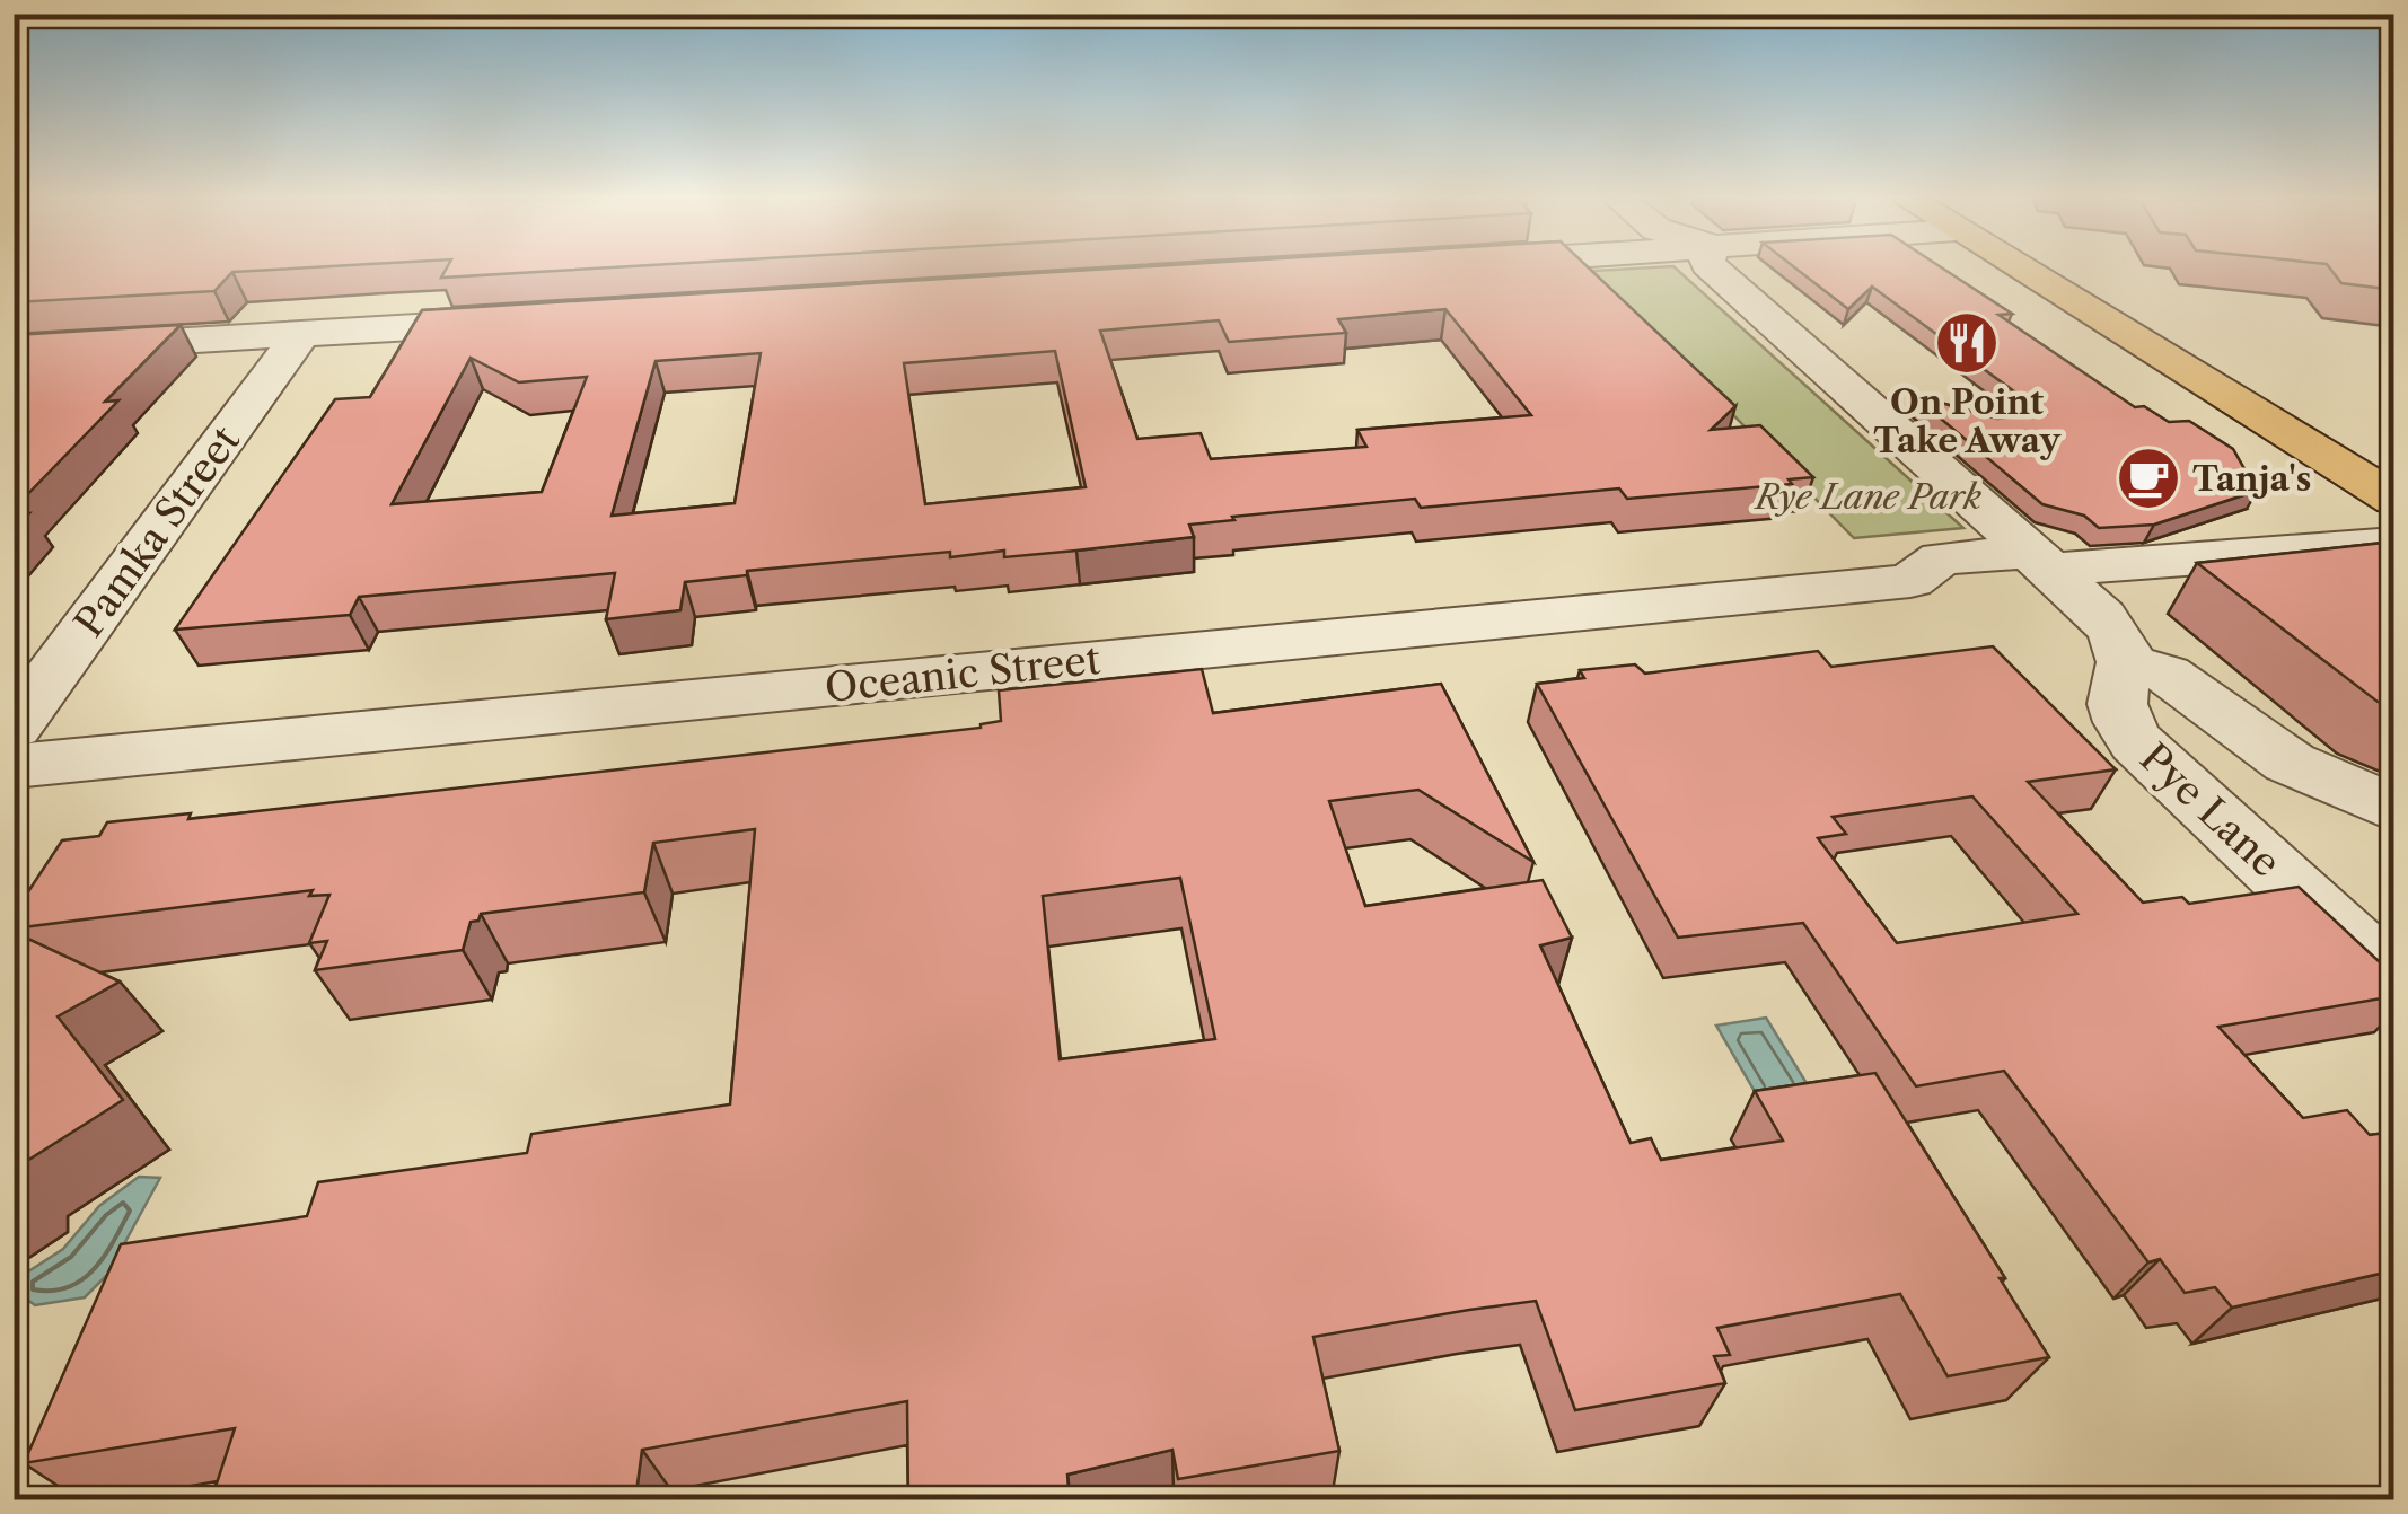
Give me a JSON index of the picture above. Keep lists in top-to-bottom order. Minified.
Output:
{"streets":{"street":["Pamka Street","Oceanic Street","Pye Lane"]},"parks":["Rye Lane Park"],"places":{"restaurant":["On Point Take Away"],"cafe":["Tanja's"]}}
